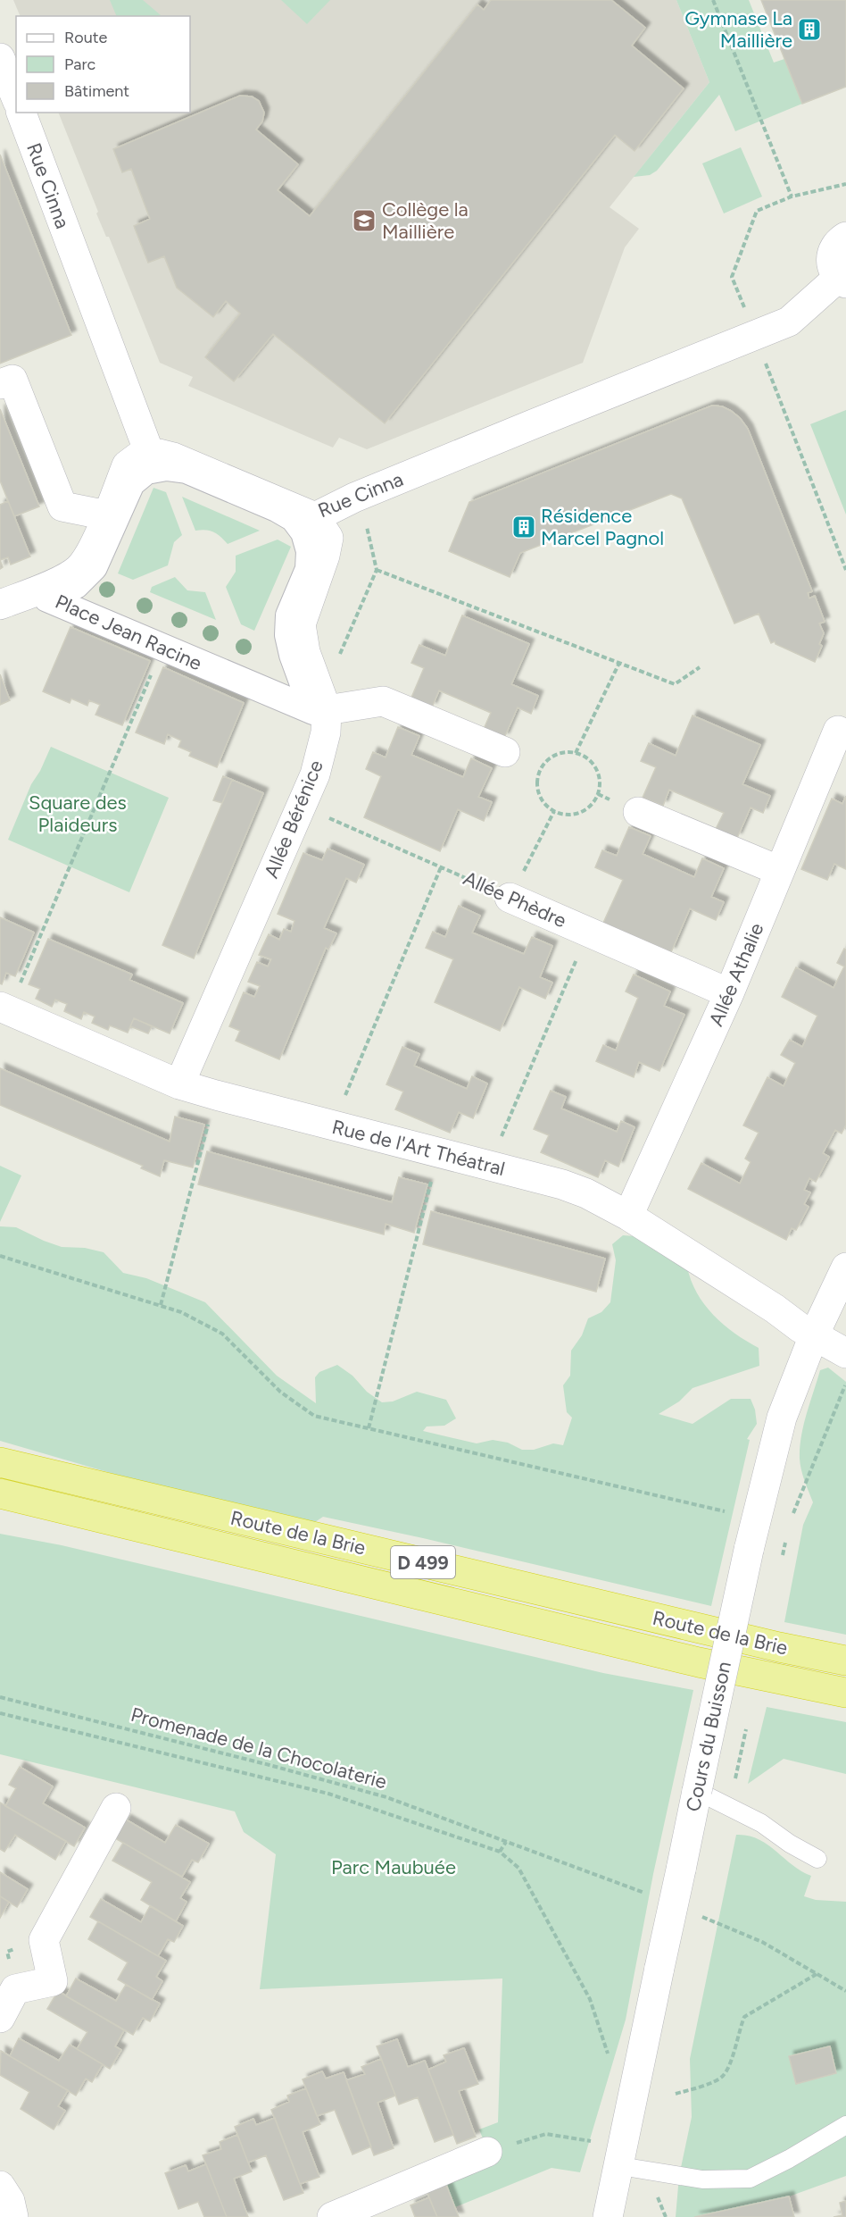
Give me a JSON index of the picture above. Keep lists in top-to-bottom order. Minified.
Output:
{"streets":{"highway":["Route de la Brie","D 499"],"street":["Rue Cinna","Place Jean Racine","Allée Bérénice","Allée Phèdre","Allée Athalie","Rue de l'Art Théatral","Cours du Buisson"],"path":["Promenade de la Chocolaterie"]},"crossings":[["Rue Cinna","Allée Bérénice"],["Allée Bérénice","Allée Phèdre"],["Allée Bérénice","Rue de l'Art Théatral"],["Allée Phèdre","Allée Athalie"],["Allée Athalie","Rue de l'Art Théatral"],["Rue de l'Art Théatral","Cours du Buisson"]],"parks":["Square des Plaideurs","Parc Maubuée"],"places":{"building":["Gymnase La Maillière","Résidence Marcel Pagnol"],"school or university":["Collège la Maillière"]},"legend":["Route","Parc","Bâtiment"]}
